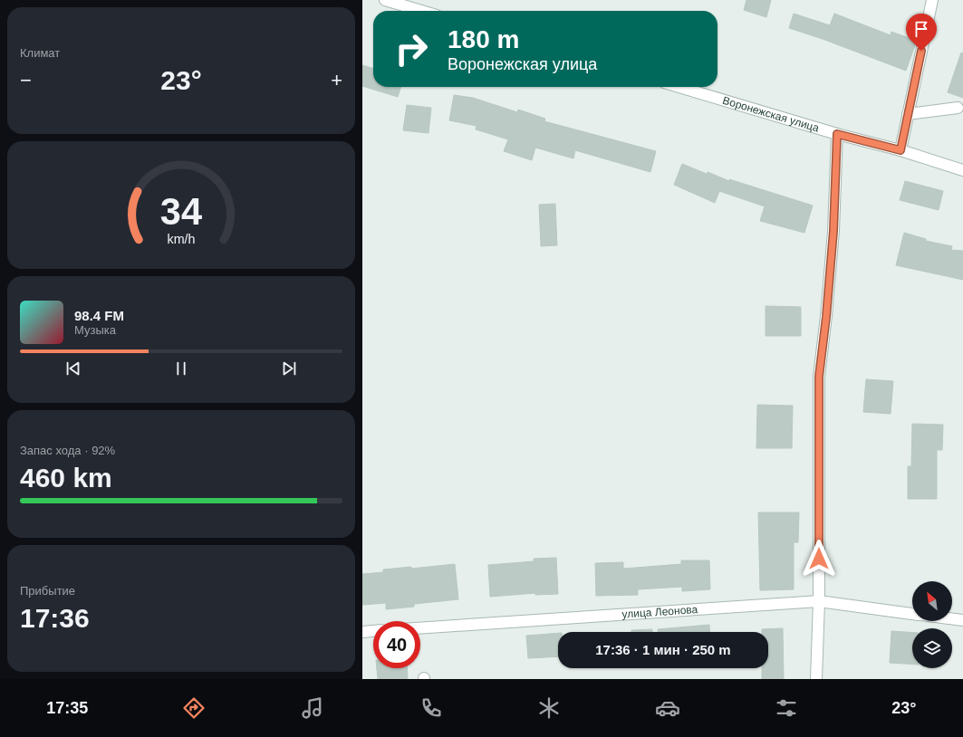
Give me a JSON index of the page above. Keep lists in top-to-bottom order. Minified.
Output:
{"streets":{"street":["Воронежская улица","улица Леонова"]},"north":"top left","page":{"tile":["Климат",["Запас хода · 92%","460 km"],["Прибытие","17:36"]],"turn":["180 m","Воронежская улица"],"heat":["−","23°","+"],"song":["98.4 FM","Музыка"],"limit":"40","trip":"17:36 · 1 мин · 250 m","tabs":["17:35","23°"],"gauge":["34","km/h"]}}
